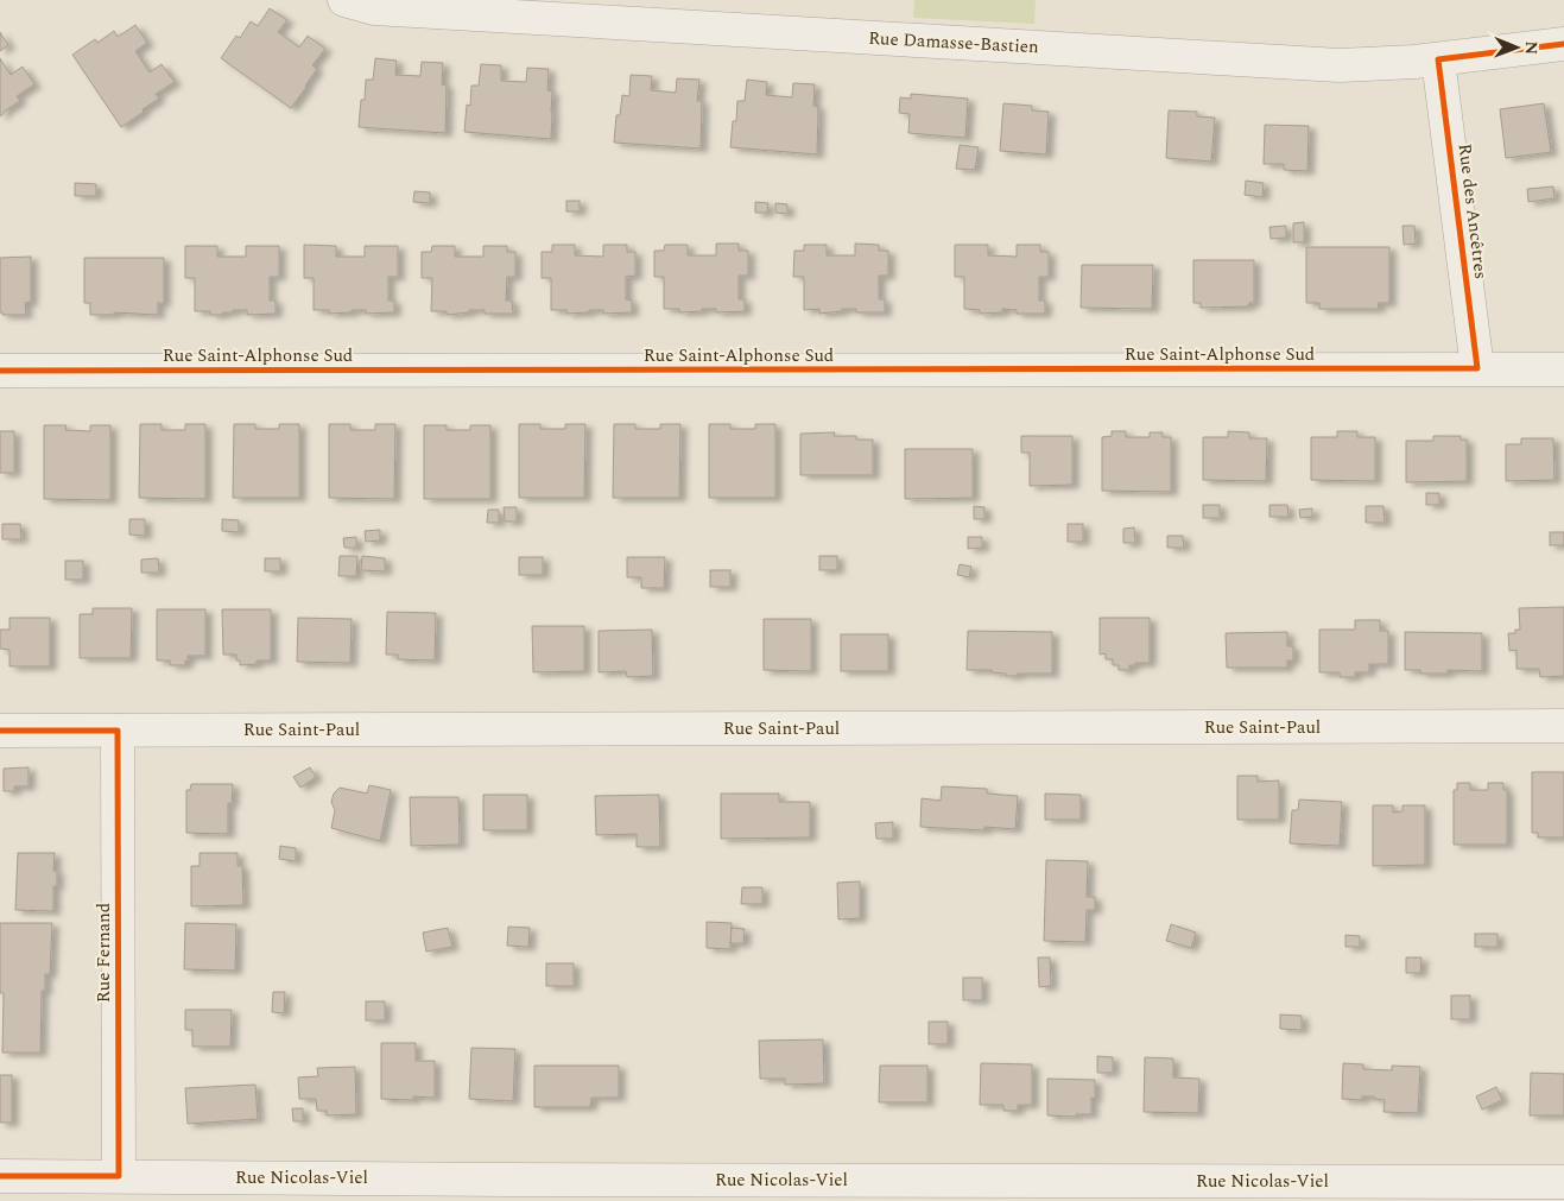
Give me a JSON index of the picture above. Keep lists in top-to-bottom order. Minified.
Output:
{"streets":{"street":["Rue Damasse-Bastien","Rue des Ancêtres","Rue Saint-Alphonse Sud","Rue Saint-Paul","Rue Fernand","Rue Nicolas-Viel"]},"crossings":[["Rue Damasse-Bastien","Rue des Ancêtres"],["Rue des Ancêtres","Rue Saint-Alphonse Sud"],["Rue Saint-Paul","Rue Fernand"],["Rue Fernand","Rue Nicolas-Viel"]],"north":"right"}
